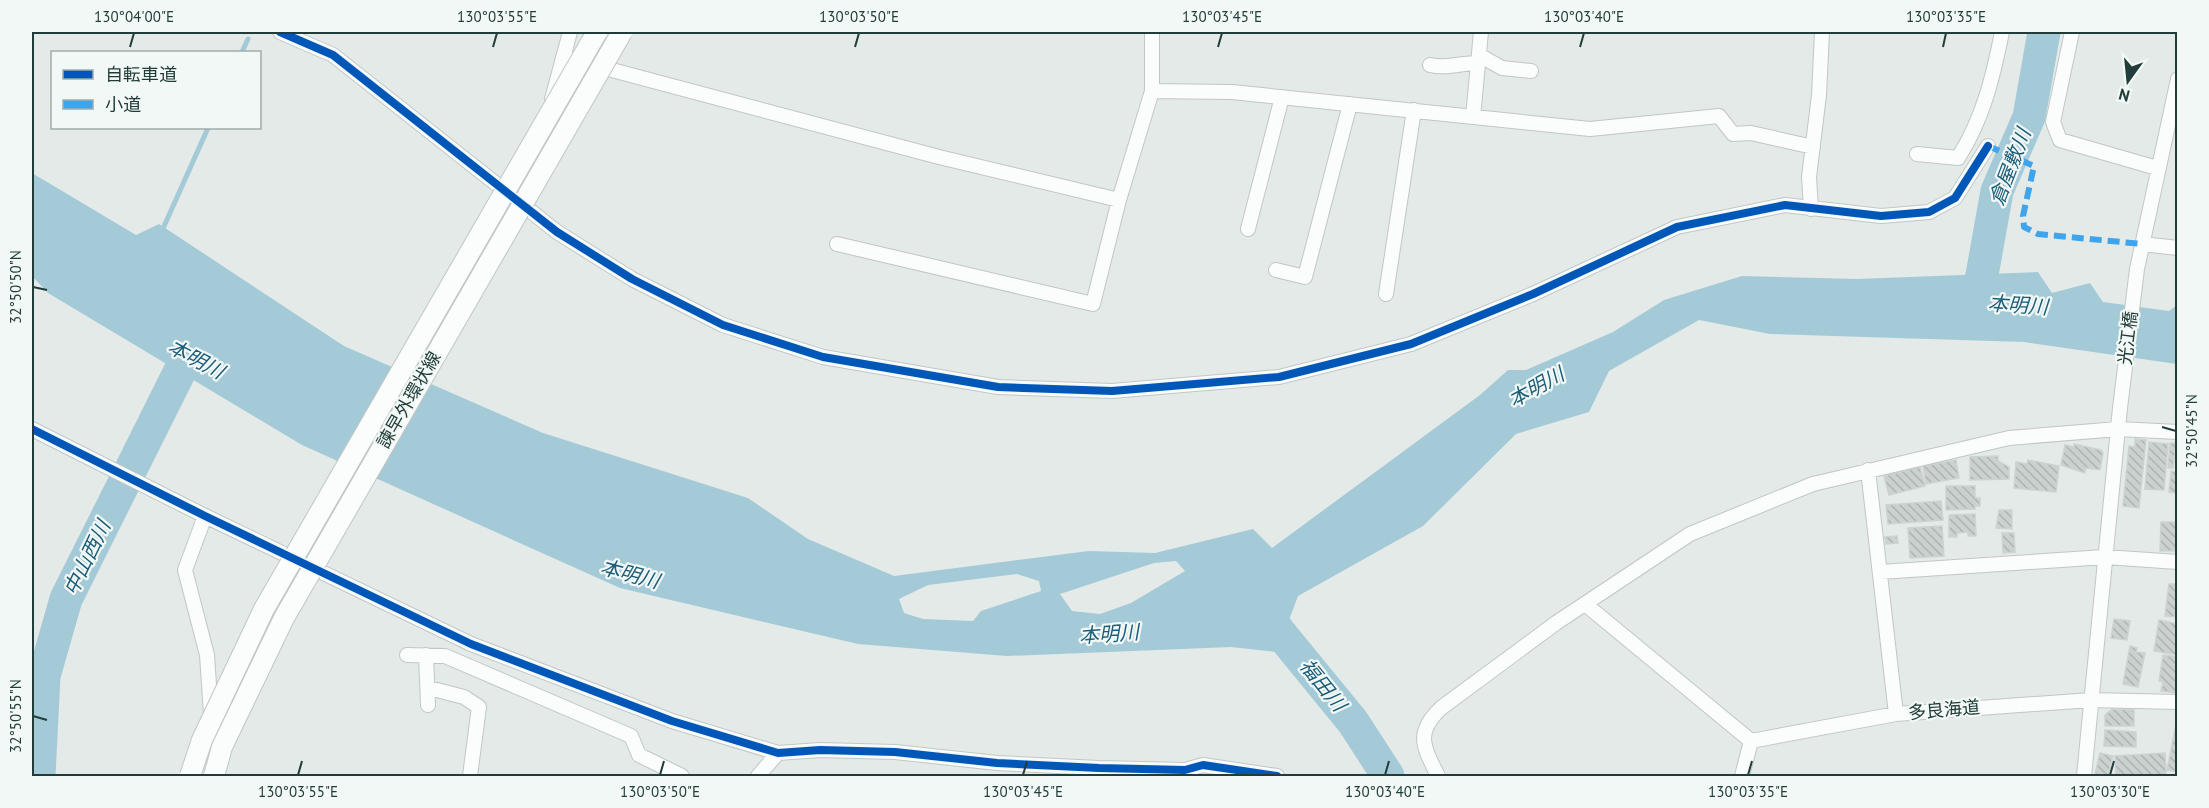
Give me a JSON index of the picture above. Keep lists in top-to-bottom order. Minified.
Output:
{"streets":{"main road":["諫早外環状線"],"street":["光江橋","多良海道"]},"crossings":[["光江橋","多良海道"]],"water":["倉屋敷川","本明川","中山西川","福田川"],"legend":["自転車道","小道"],"north":"bottom","coordinates":["130°04'00\"E","130°03'55\"E","130°03'50\"E","130°03'45\"E","130°03'40\"E","130°03'35\"E","32°50'50\"N","32°50'45\"N","32°50'55\"N","130°03'30\"E"]}
